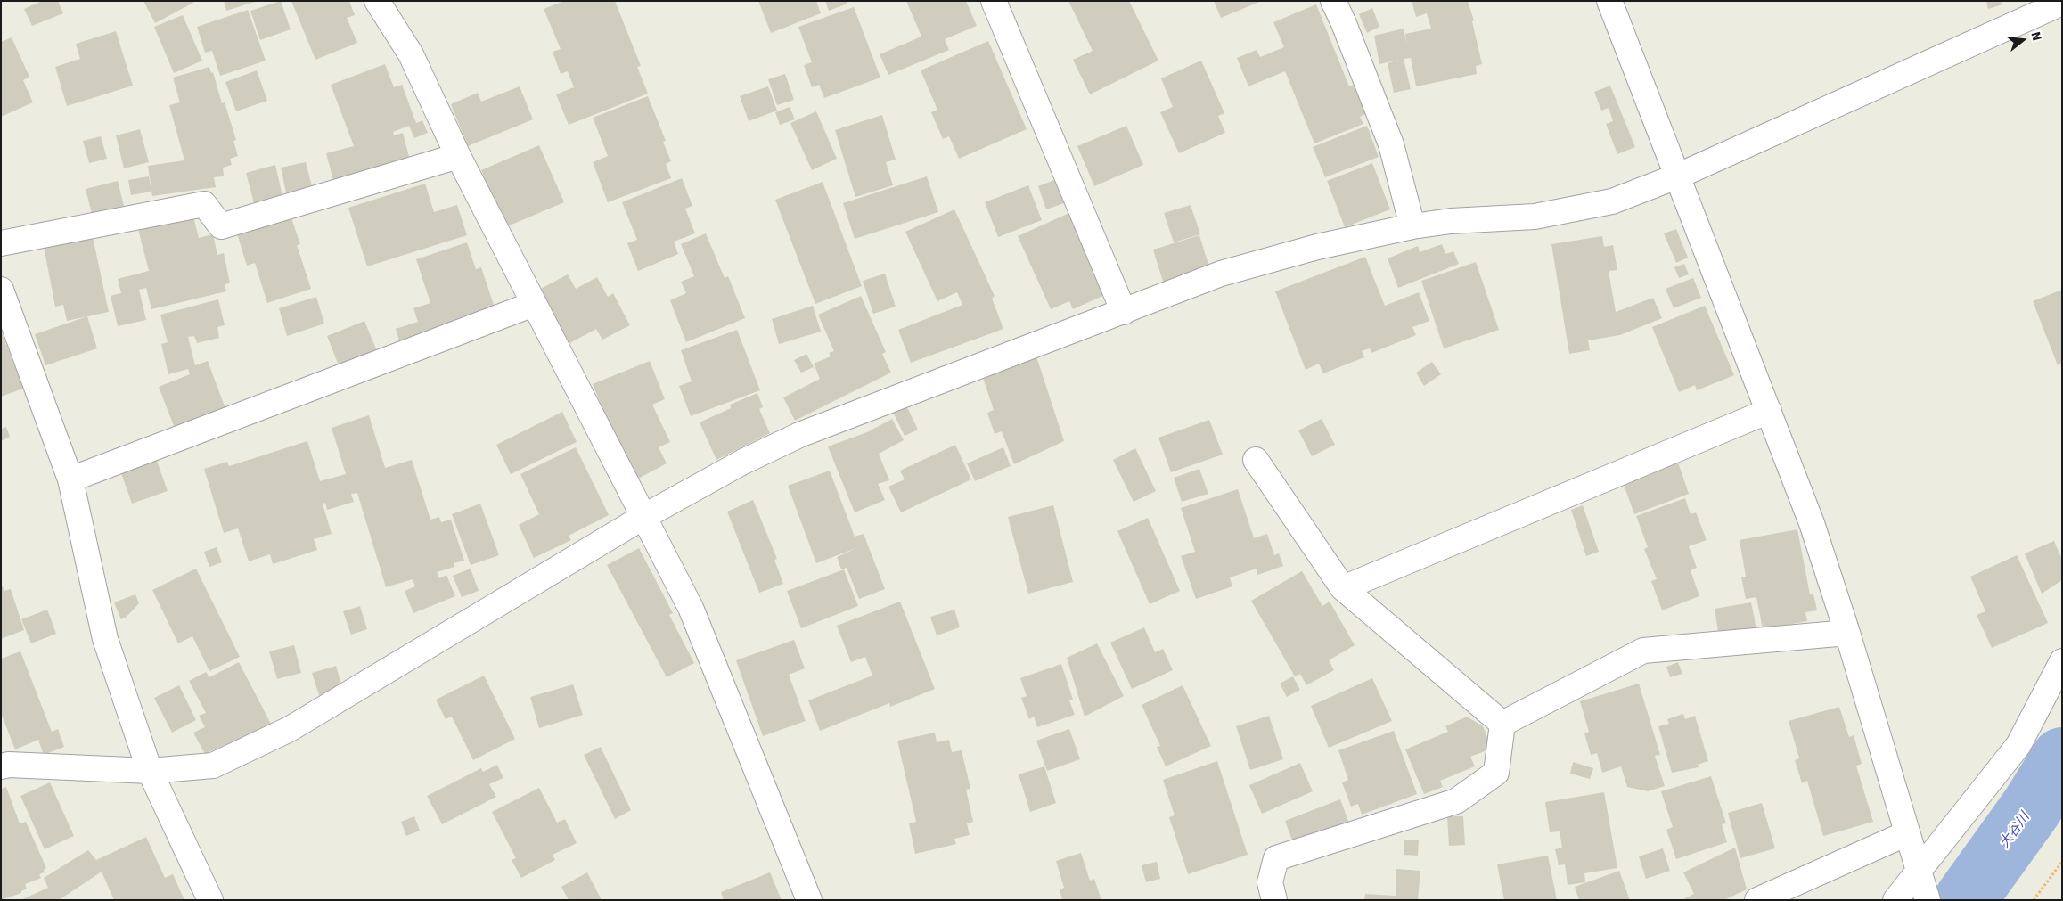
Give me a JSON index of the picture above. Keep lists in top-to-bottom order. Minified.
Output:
{"water":["大谷川"],"north":"right"}
